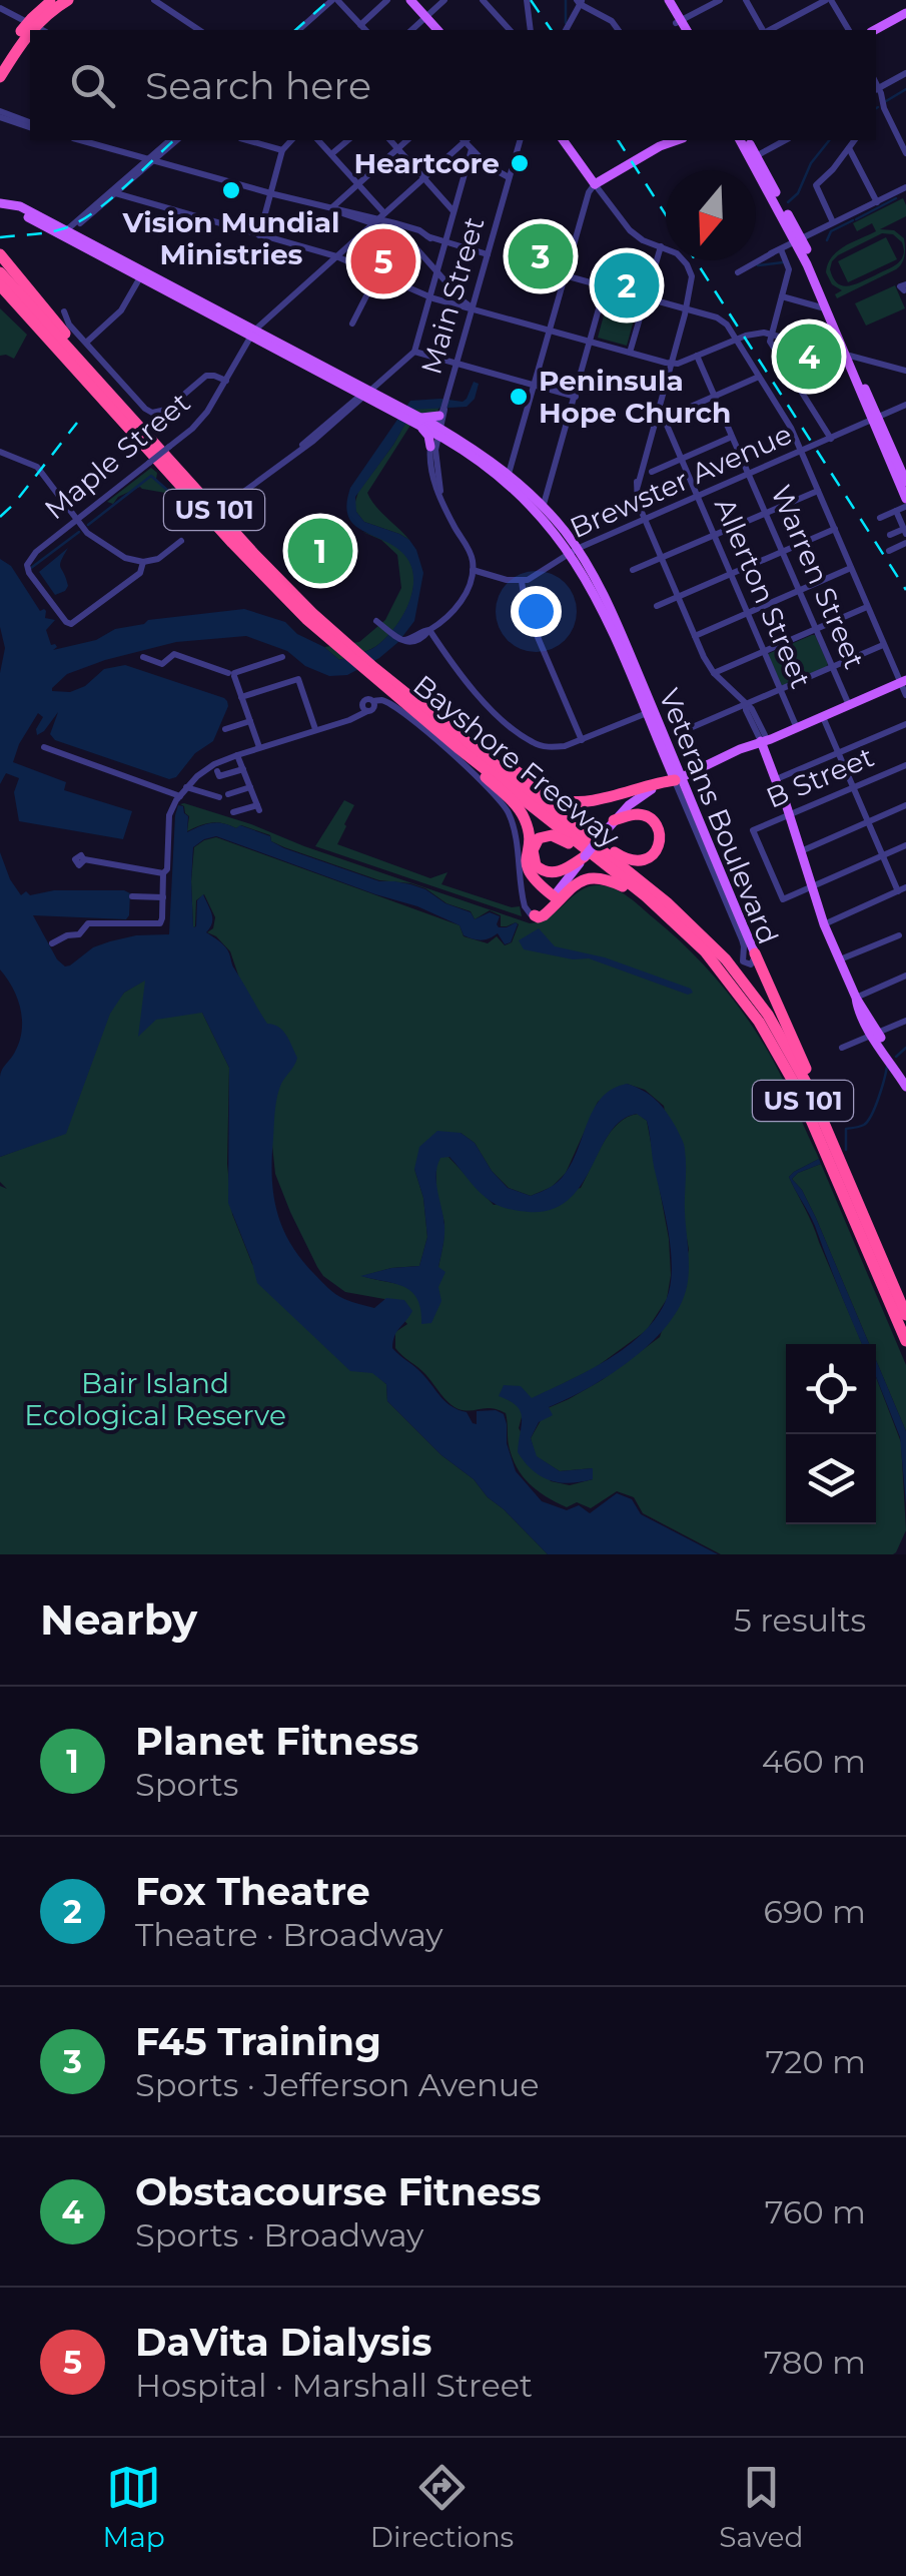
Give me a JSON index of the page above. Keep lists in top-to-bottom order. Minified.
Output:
{"streets":{"highway":["US 101","Bayshore Freeway"],"main road":["Veterans Boulevard"],"street":["Main Street","Maple Street","Brewster Avenue","Warren Street","Allerton Street","B Street"]},"crossings":[["Main Street","Veterans Boulevard"],["Maple Street","Veterans Boulevard"],["Brewster Avenue","Warren Street"],["Brewster Avenue","Allerton Street"],["Brewster Avenue","Veterans Boulevard"],["Warren Street","Allerton Street"]],"parks":["Bair Island Ecological Reserve"],"places":["Heartcore","Vision Mundial Ministries","Peninsula Hope Church"],"north":"bottom","page":{"search":"Search here","pins":["3","5","2","4","1"],"heading":["Nearby","5 results"],"list":[{"mark":"1","name":"Planet Fitness","note":"Sports","value":"460 m"},{"mark":"2","name":"Fox Theatre","note":"Theatre · Broadway","value":"690 m"},{"mark":"3","name":"F45 Training","note":"Sports · Jefferson Avenue","value":"720 m"},{"mark":"4","name":"Obstacourse Fitness","note":"Sports · Broadway","value":"760 m"},{"mark":"5","name":"DaVita Dialysis","note":"Hospital · Marshall Street","value":"780 m"}],"nav":["Map","Directions","Saved"]}}
